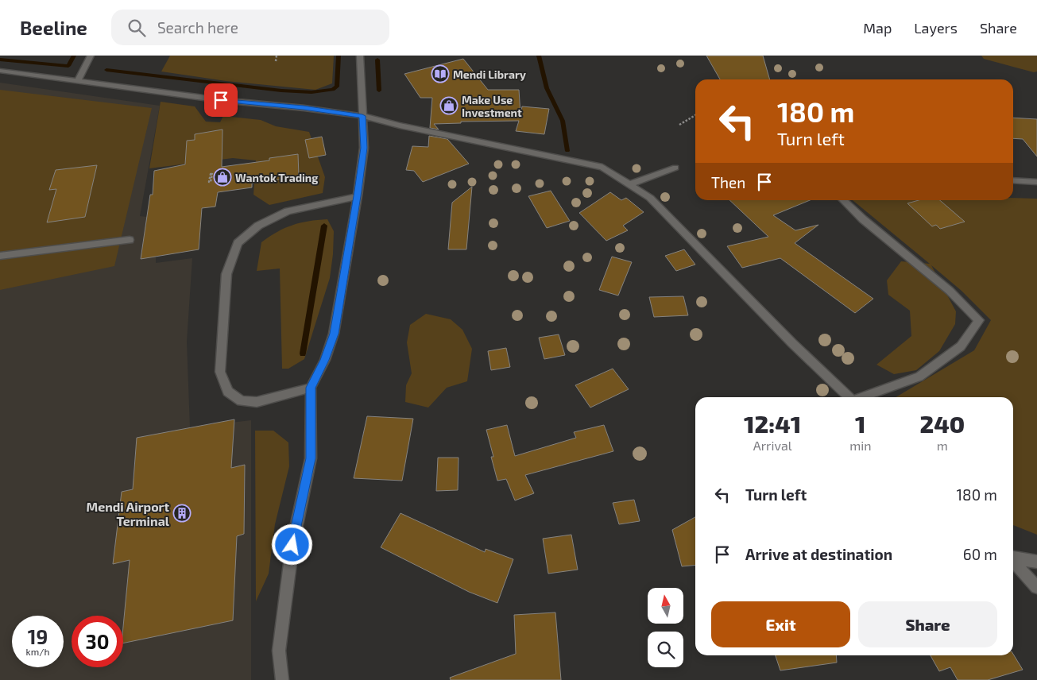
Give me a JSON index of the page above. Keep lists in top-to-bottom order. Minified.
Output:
{"places":{"library":["Mendi Library"],"shop":["Make Use Investment","Wantok Trading"],"building":["Mendi Airport Terminal"]},"north":"top","page":{"header":"Beeline","search":"Search here","nav":["Map","Layers","Share"],"turn":["180 m","Turn left"],"then":"Then","eta":["12:41","Arrival","1","min","240","m"],"list":[{"name":"Turn left","value":"180 m"},{"name":"Arrive at destination","value":"60 m"}],"buttons":["Exit","Share"],"speed":"19 km/h","limit":"30"}}
